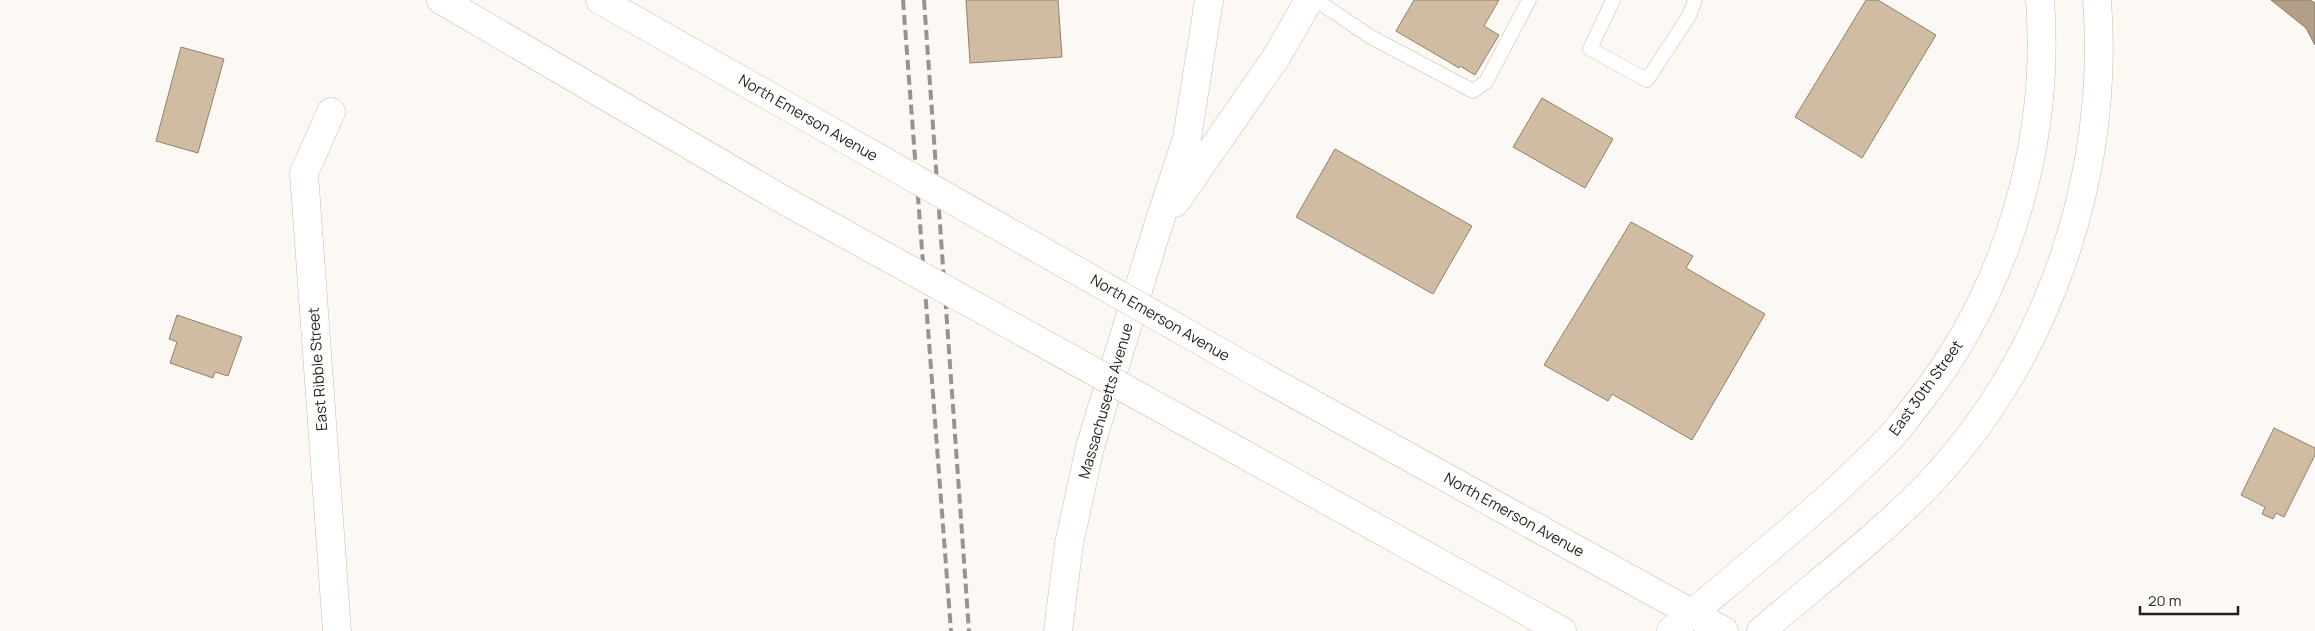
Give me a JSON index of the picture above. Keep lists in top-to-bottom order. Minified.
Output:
{"streets":{"main road":["North Emerson Avenue","East Ribble Street","East 30th Street","Massachusetts Avenue"]},"crossings":[["North Emerson Avenue","East 30th Street"]],"scale_bar":"20 m"}
